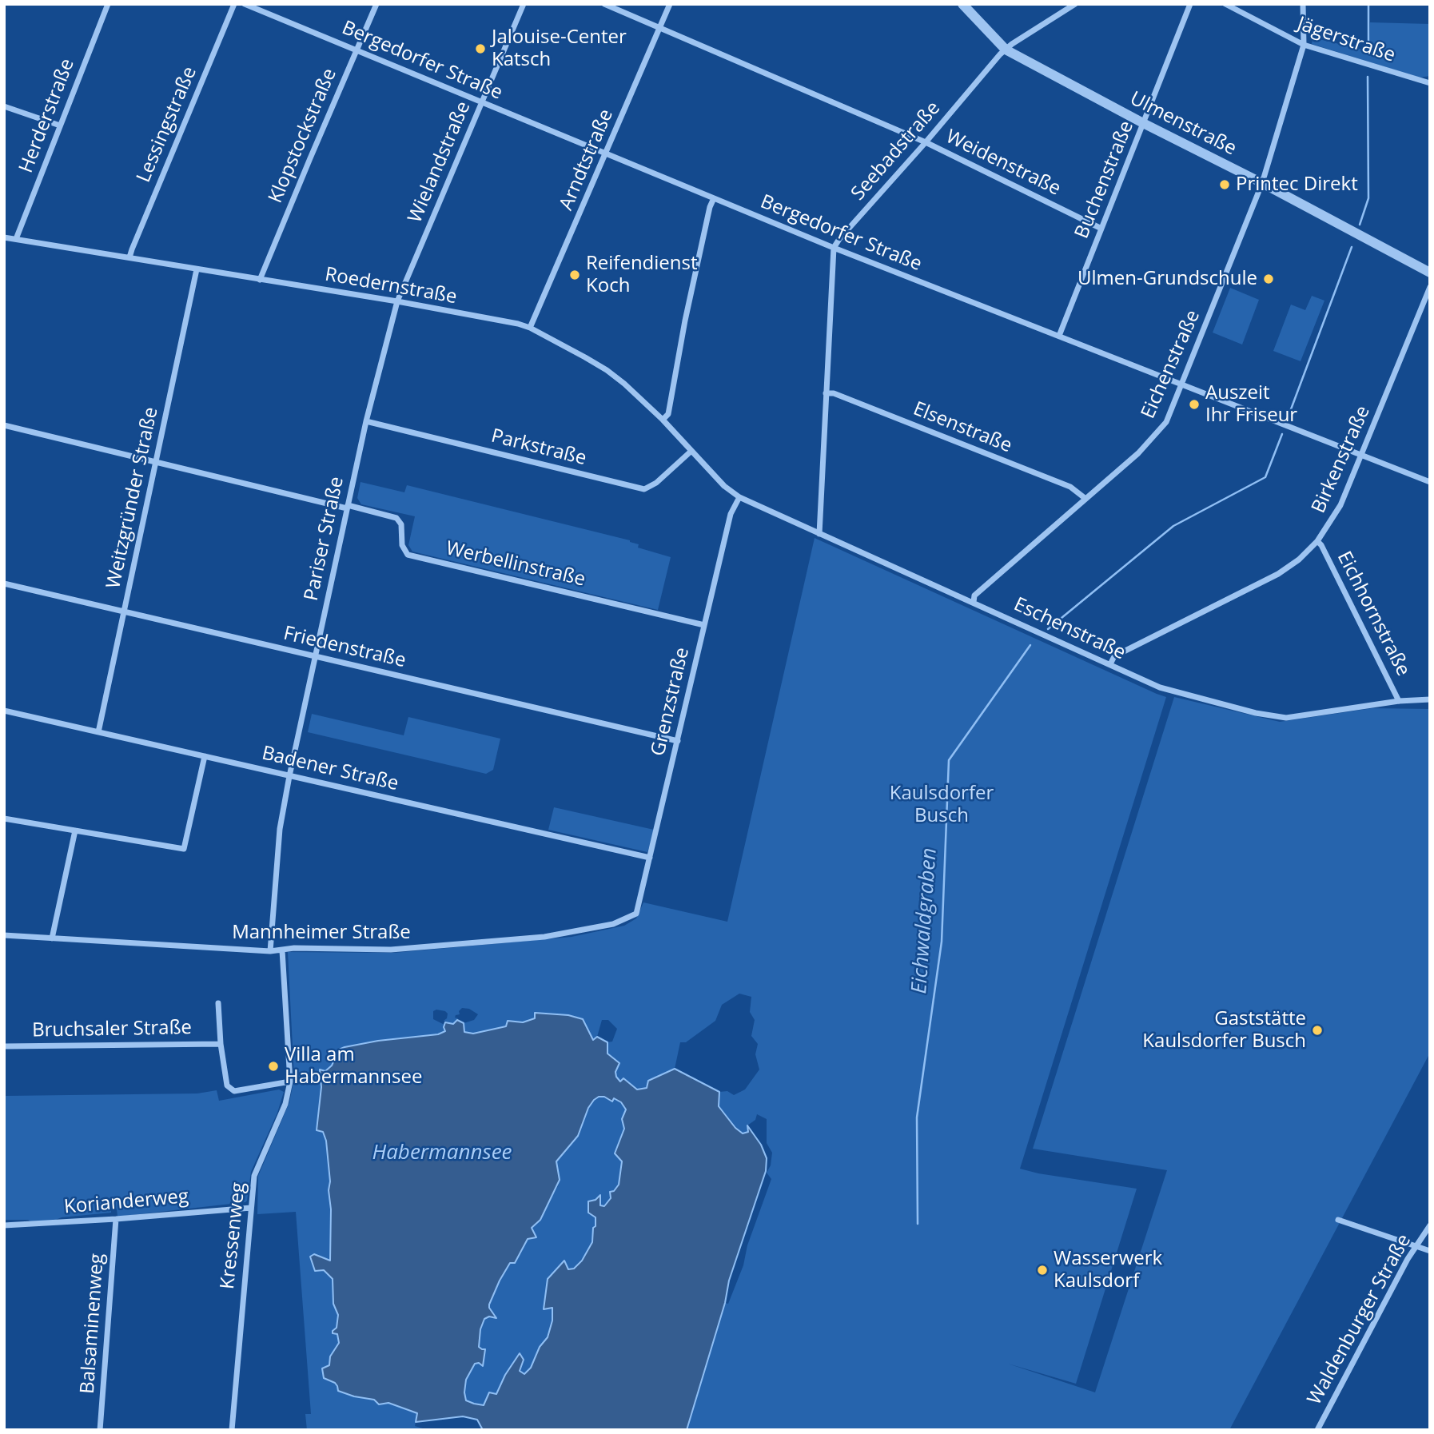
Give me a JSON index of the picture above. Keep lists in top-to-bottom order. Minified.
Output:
{"streets":{"street":["Jägerstraße","Bergedorfer Straße","Herderstraße","Ulmenstraße","Lessingstraße","Klopstockstraße","Seebadstraße","Arndtstraße","Wielandstraße","Weidenstraße","Buchenstraße","Roedernstraße","Eichenstraße","Elsenstraße","Parkstraße","Birkenstraße","Weitzgründer Straße","Pariser Straße","Werbellinstraße","Eichhornstraße","Eschenstraße","Friedenstraße","Grenzstraße","Badener Straße","Mannheimer Straße","Bruchsaler Straße","Korianderweg","Kressenweg","Waldenburger Straße","Balsaminenweg"]},"crossings":[["Jägerstraße","Eichenstraße"],["Bergedorfer Straße","Klopstockstraße"],["Bergedorfer Straße","Seebadstraße"],["Bergedorfer Straße","Arndtstraße"],["Bergedorfer Straße","Wielandstraße"],["Bergedorfer Straße","Buchenstraße"],["Bergedorfer Straße","Eichenstraße"],["Bergedorfer Straße","Birkenstraße"],["Herderstraße","Roedernstraße"],["Ulmenstraße","Seebadstraße"],["Ulmenstraße","Buchenstraße"],["Ulmenstraße","Eichenstraße"],["Lessingstraße","Roedernstraße"],["Klopstockstraße","Roedernstraße"],["Seebadstraße","Weidenstraße"],["Arndtstraße","Weidenstraße"],["Arndtstraße","Roedernstraße"],["Wielandstraße","Roedernstraße"],["Wielandstraße","Pariser Straße"],["Weidenstraße","Buchenstraße"],["Roedernstraße","Parkstraße"],["Roedernstraße","Weitzgründer Straße"],["Roedernstraße","Pariser Straße"],["Roedernstraße","Eschenstraße"],["Eichenstraße","Elsenstraße"],["Eichenstraße","Eschenstraße"],["Parkstraße","Pariser Straße"],["Birkenstraße","Eichhornstraße"],["Birkenstraße","Eschenstraße"],["Weitzgründer Straße","Werbellinstraße"],["Weitzgründer Straße","Friedenstraße"],["Weitzgründer Straße","Badener Straße"],["Pariser Straße","Werbellinstraße"],["Pariser Straße","Friedenstraße"],["Pariser Straße","Badener Straße"],["Pariser Straße","Mannheimer Straße"],["Werbellinstraße","Grenzstraße"],["Eichhornstraße","Eschenstraße"],["Eschenstraße","Grenzstraße"],["Friedenstraße","Grenzstraße"],["Grenzstraße","Badener Straße"],["Grenzstraße","Mannheimer Straße"],["Mannheimer Straße","Kressenweg"],["Korianderweg","Kressenweg"],["Korianderweg","Balsaminenweg"]],"water":["Eichwaldgraben","Habermannsee"],"parks":["Kaulsdorfer Busch"],"places":["Jalouise-Center Katsch","Printec Direkt","Reifendienst Koch","Ulmen-Grundschule","Auszeit Ihr Friseur","Gaststätte Kaulsdorfer Busch","Villa am Habermannsee","Wasserwerk Kaulsdorf"]}
